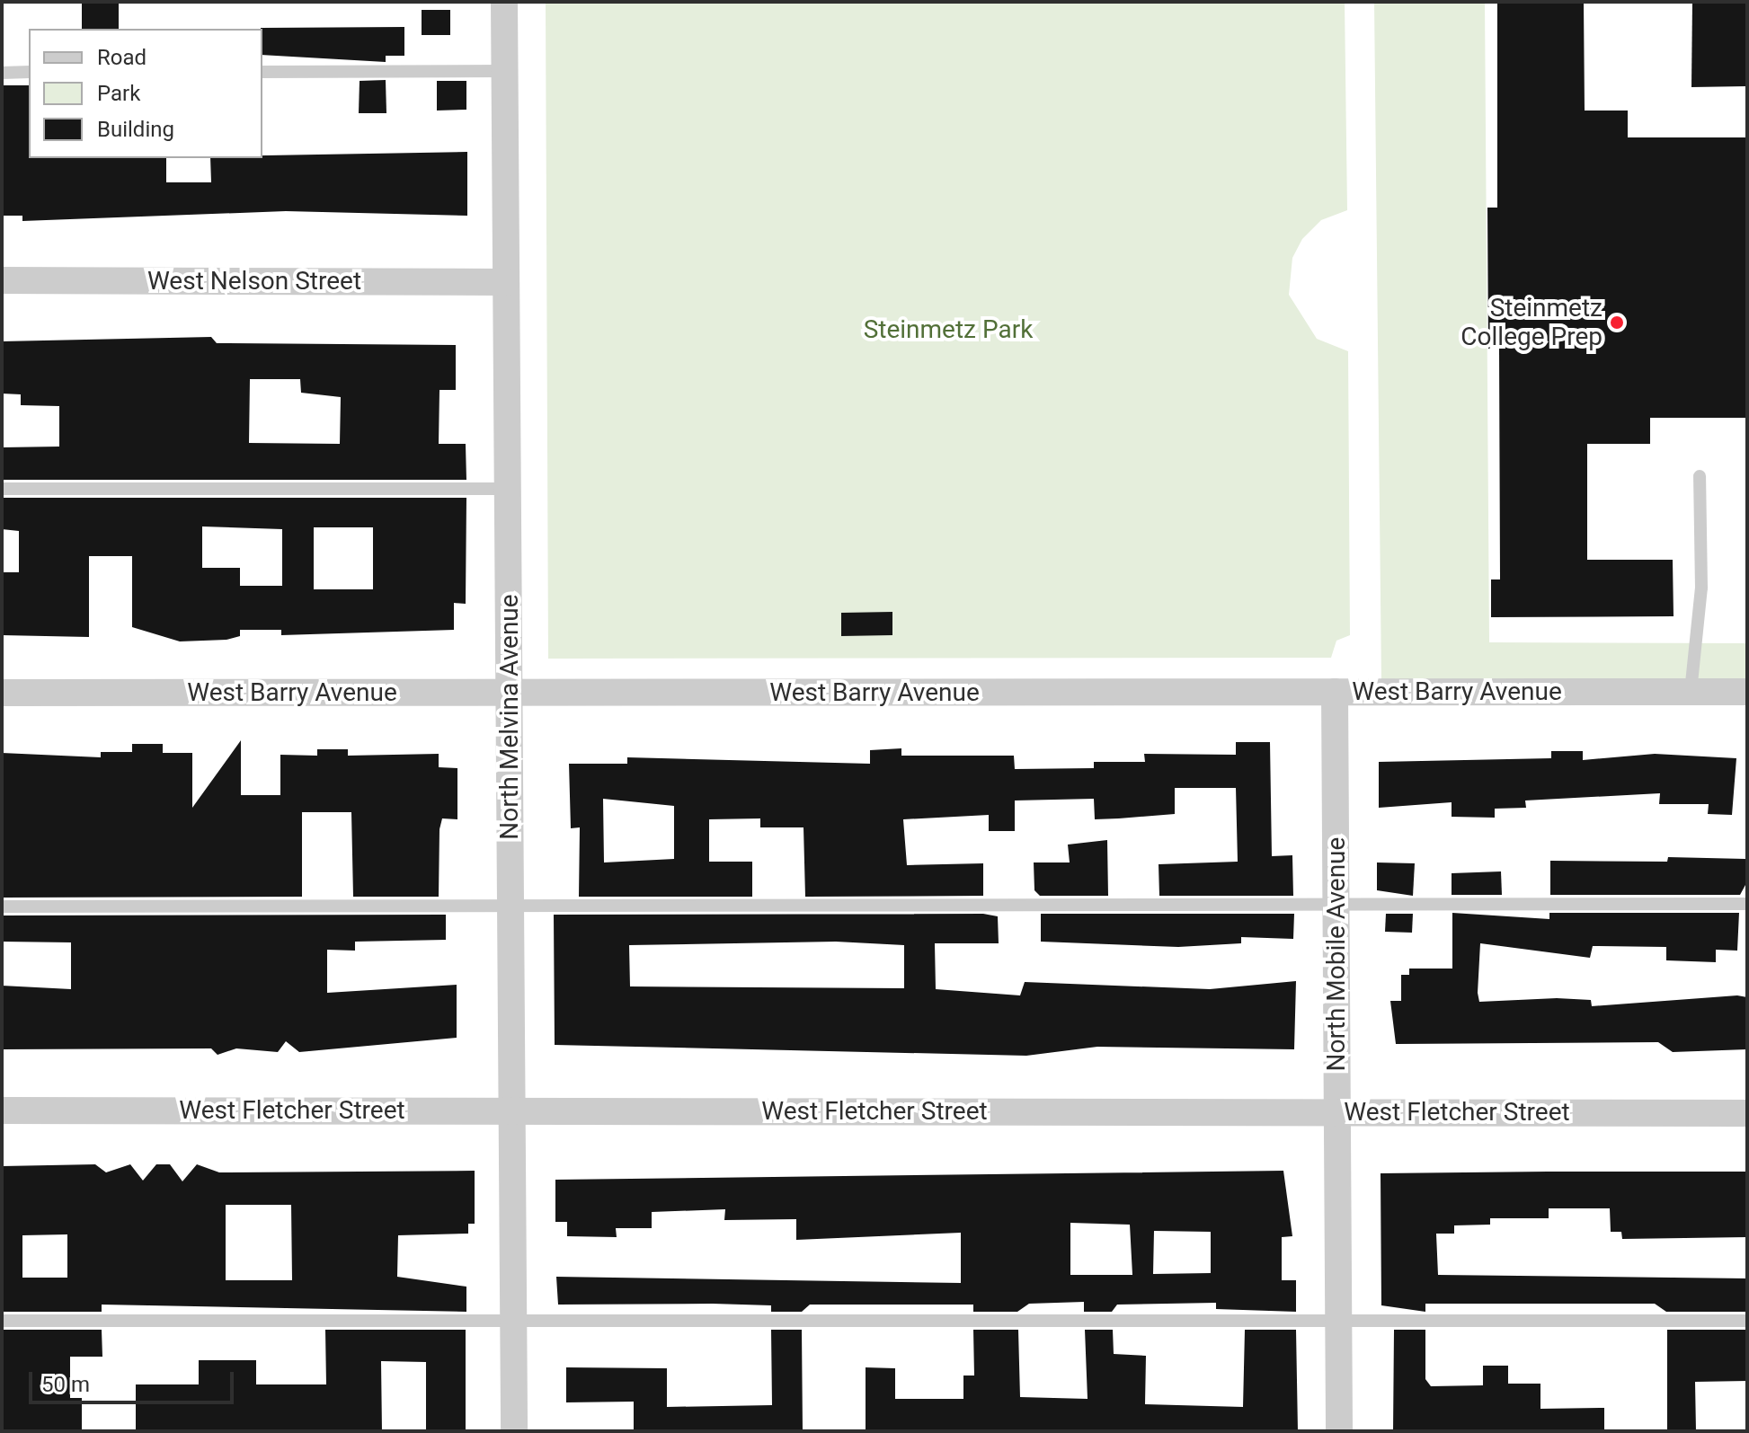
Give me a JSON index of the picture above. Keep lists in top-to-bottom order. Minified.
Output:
{"streets":{"street":["West Nelson Street","West Barry Avenue","North Melvina Avenue","North Mobile Avenue","West Fletcher Street"]},"crossings":[["West Nelson Street","North Melvina Avenue"],["West Barry Avenue","North Melvina Avenue"],["West Barry Avenue","North Mobile Avenue"],["North Melvina Avenue","West Fletcher Street"],["North Mobile Avenue","West Fletcher Street"]],"parks":["Steinmetz Park"],"places":["Steinmetz College Prep"],"legend":["Road","Park","Building"],"scale_bar":"50 m"}
